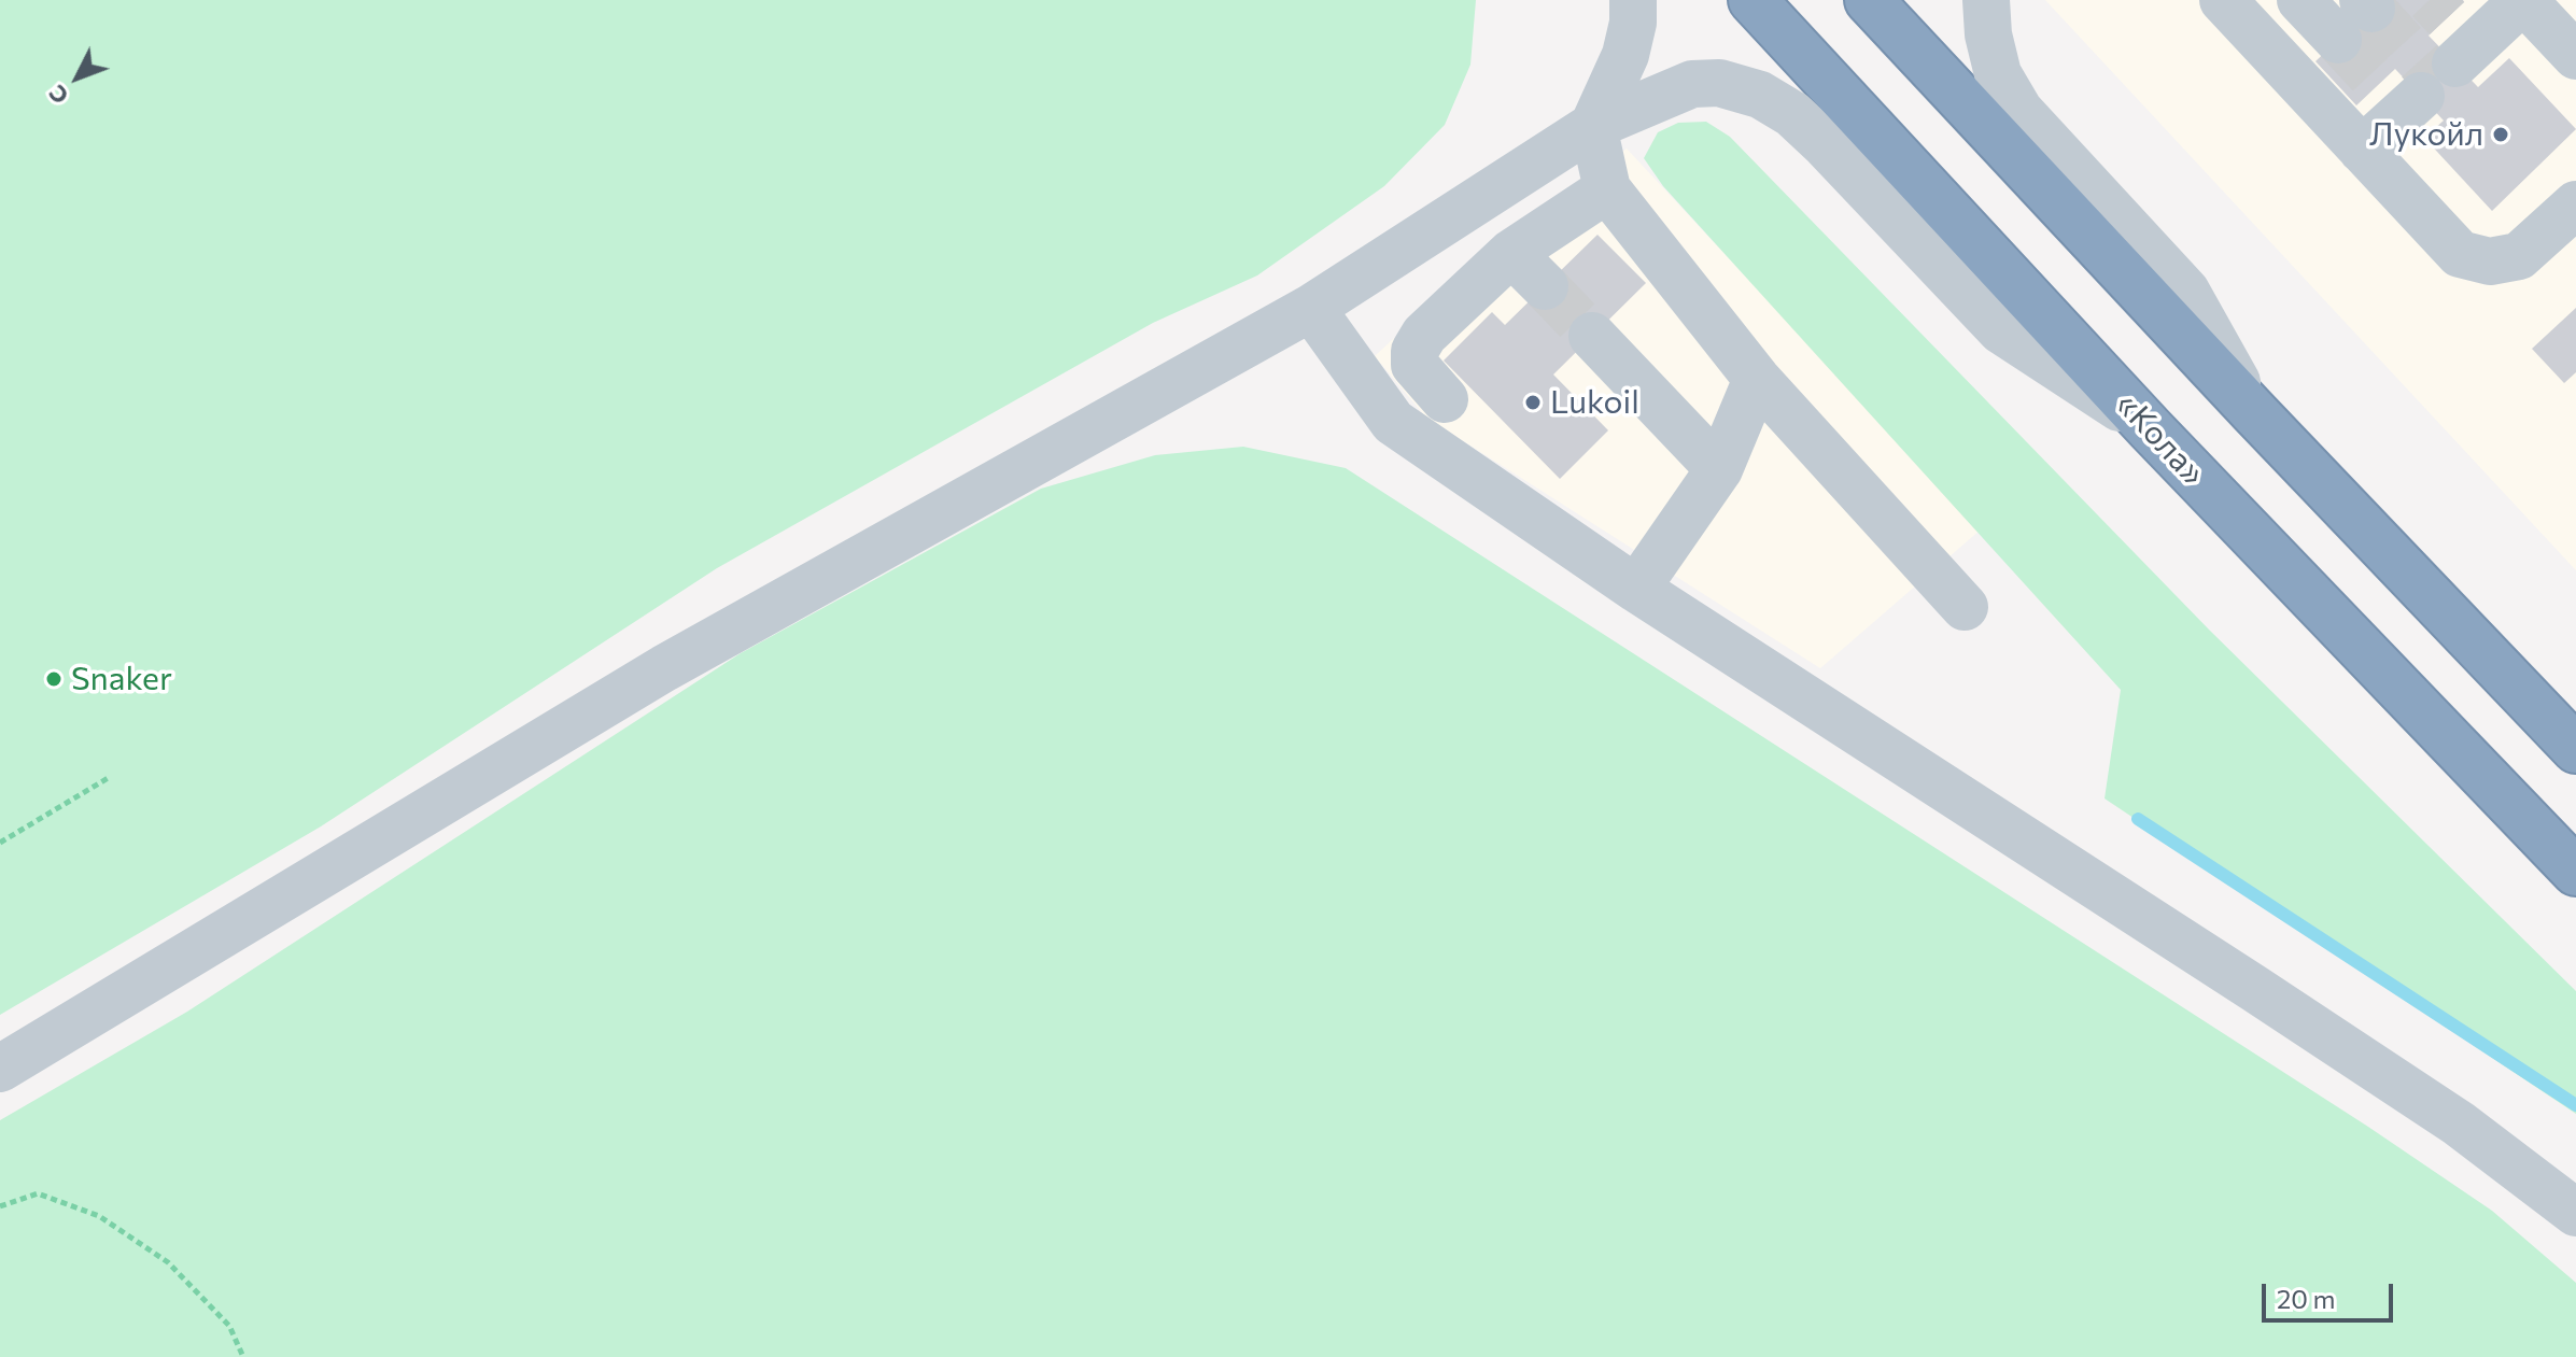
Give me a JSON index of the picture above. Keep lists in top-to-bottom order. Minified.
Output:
{"streets":{"highway":["«Кола»"]},"places":["Лукойл","Lukoil","Snaker"],"scale_bar":"20 m","north":"bottom left"}
